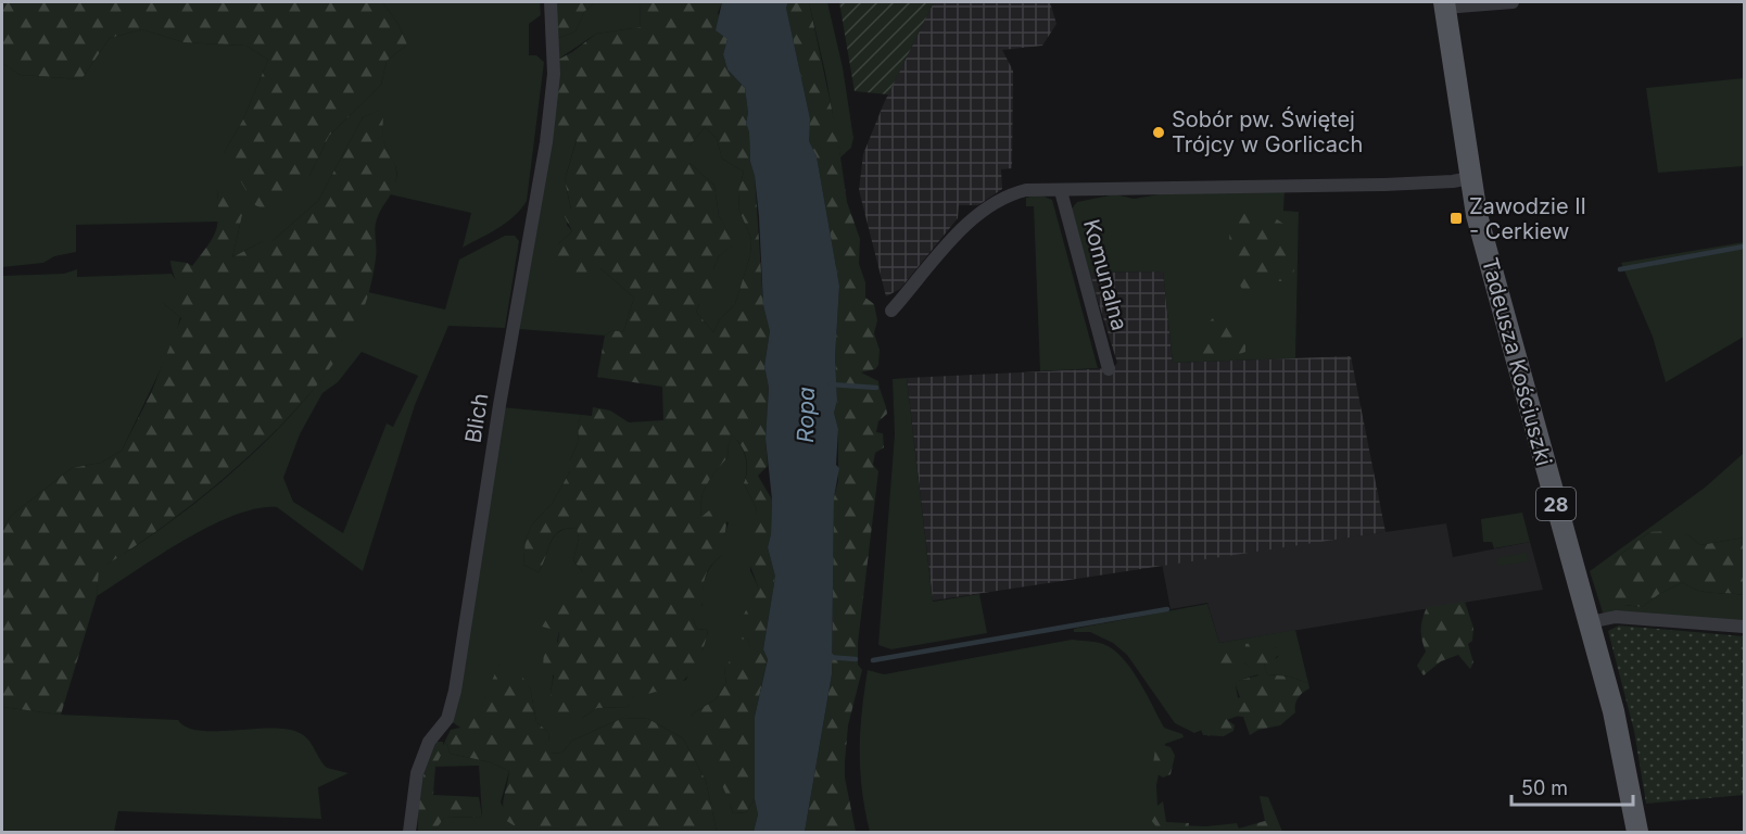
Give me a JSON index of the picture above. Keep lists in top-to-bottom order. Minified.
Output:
{"streets":{"main road":["Tadeusza Kościuszki","28"],"street":["Komunalna","Blich"]},"water":["Ropa"],"places":{"other":["Sobór pw. Świętej Trójcy w Gorlicach"],"transit":["Zawodzie II - Cerkiew"]},"scale_bar":"50 m"}
